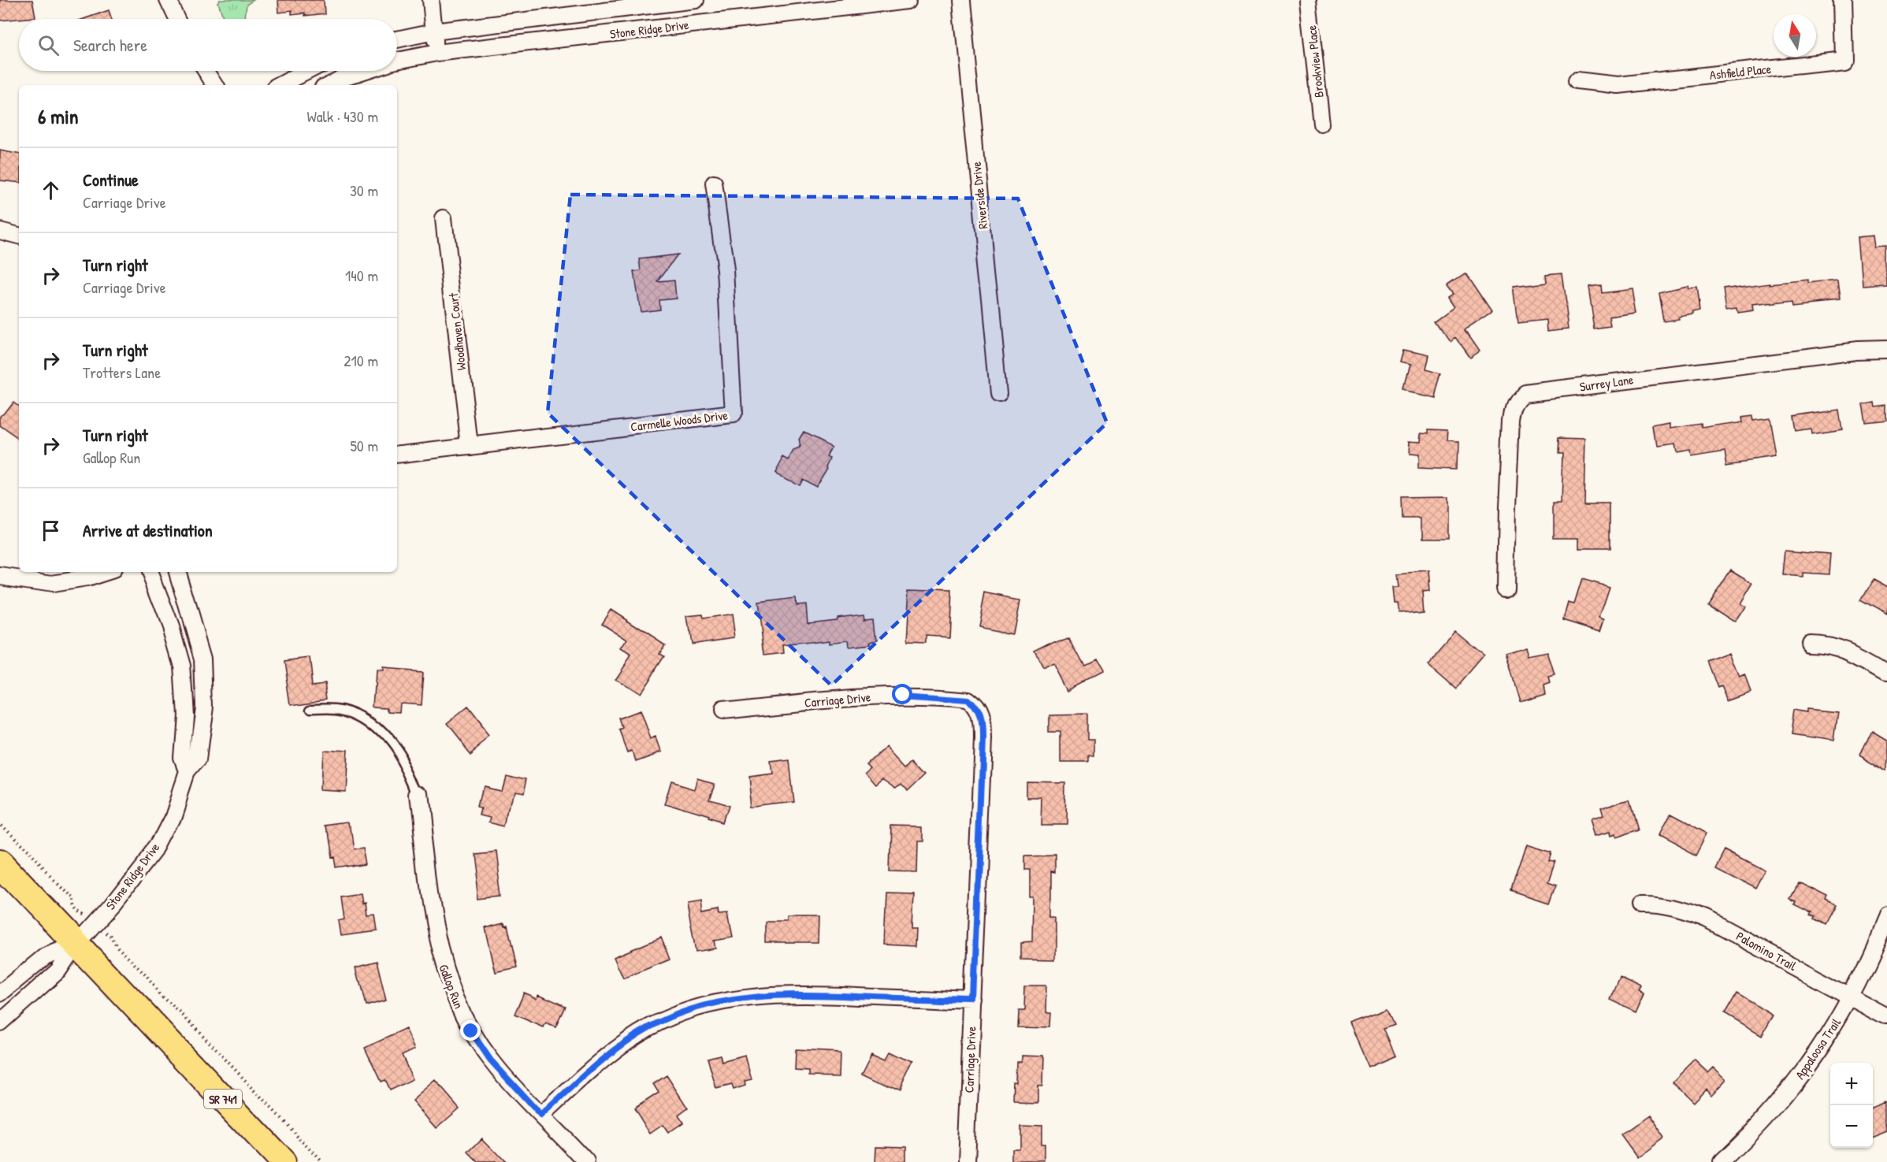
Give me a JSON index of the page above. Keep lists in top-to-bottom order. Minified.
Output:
{"streets":{"main road":["SR 741"],"street":["Stone Ridge Drive","Brookview Place","Ashfield Place","Riverside Drive","Woodhaven Court","Surrey Lane","Carmelle Woods Drive","Carriage Drive","Palomino Trail","Gallop Run","Appaloosa Trail"]},"crossings":[["Stone Ridge Drive","SR 741"],["Woodhaven Court","Carmelle Woods Drive"],["Palomino Trail","Appaloosa Trail"]],"north":"top","page":{"search":"Search here","heading":["6 min","Walk · 430 m"],"list":[["Continue","Carriage Drive","30 m"],["Turn right","Carriage Drive","140 m"],["Turn right","Trotters Lane","210 m"],["Turn right","Gallop Run","50 m"],"Arrive at destination"],"map_buttons":["+","−"]}}
